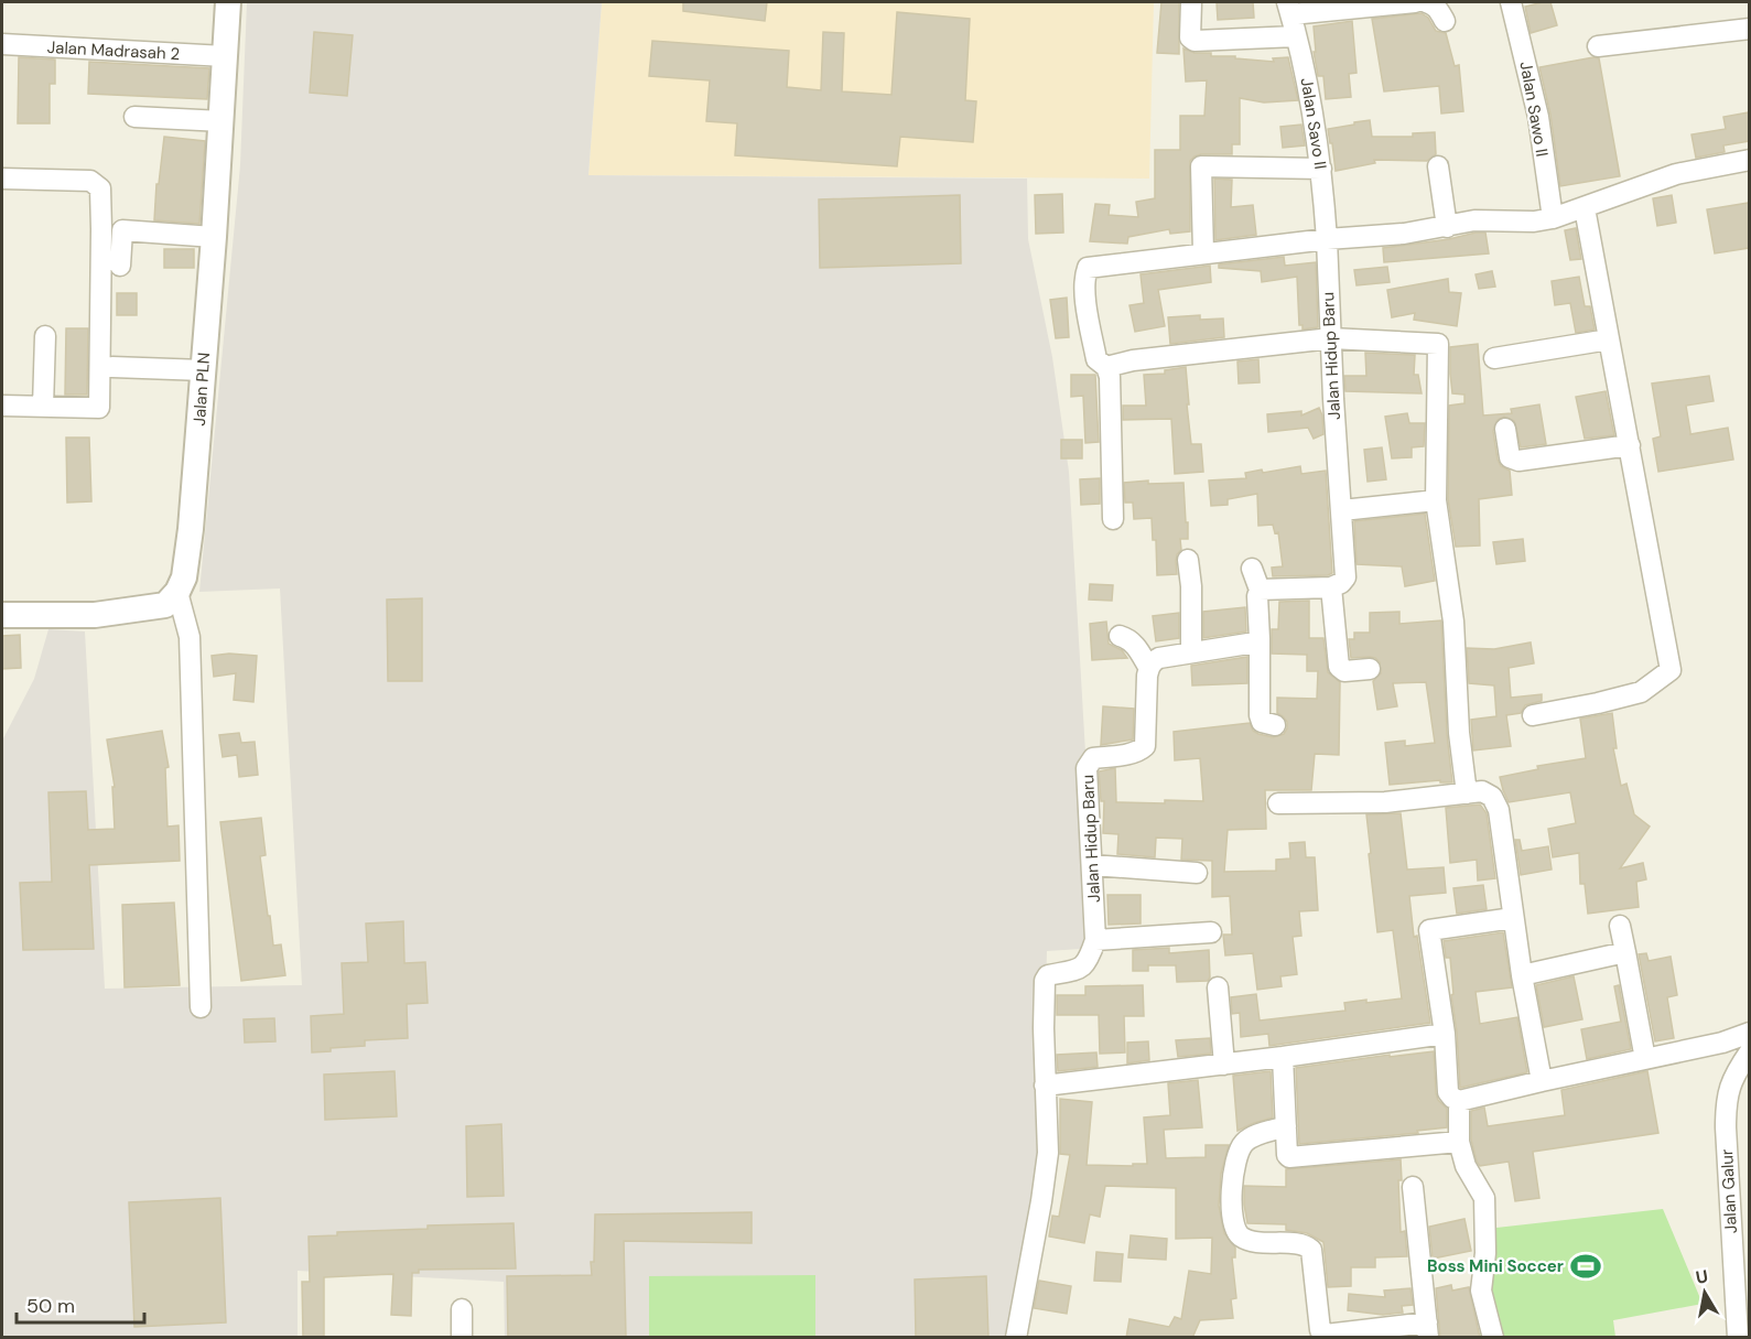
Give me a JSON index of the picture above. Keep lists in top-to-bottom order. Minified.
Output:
{"streets":{"street":["Jalan Madrasah 2","Jalan Sawo II","Jalan Savo II","Jalan Hidup Baru","Jalan PLN","Jalan Galur"]},"crossings":[["Jalan Madrasah 2","Jalan PLN"],["Jalan Savo II","Jalan Hidup Baru"]],"places":{"sports":["Boss Mini Soccer"]},"scale_bar":"50 m","north":"top"}
